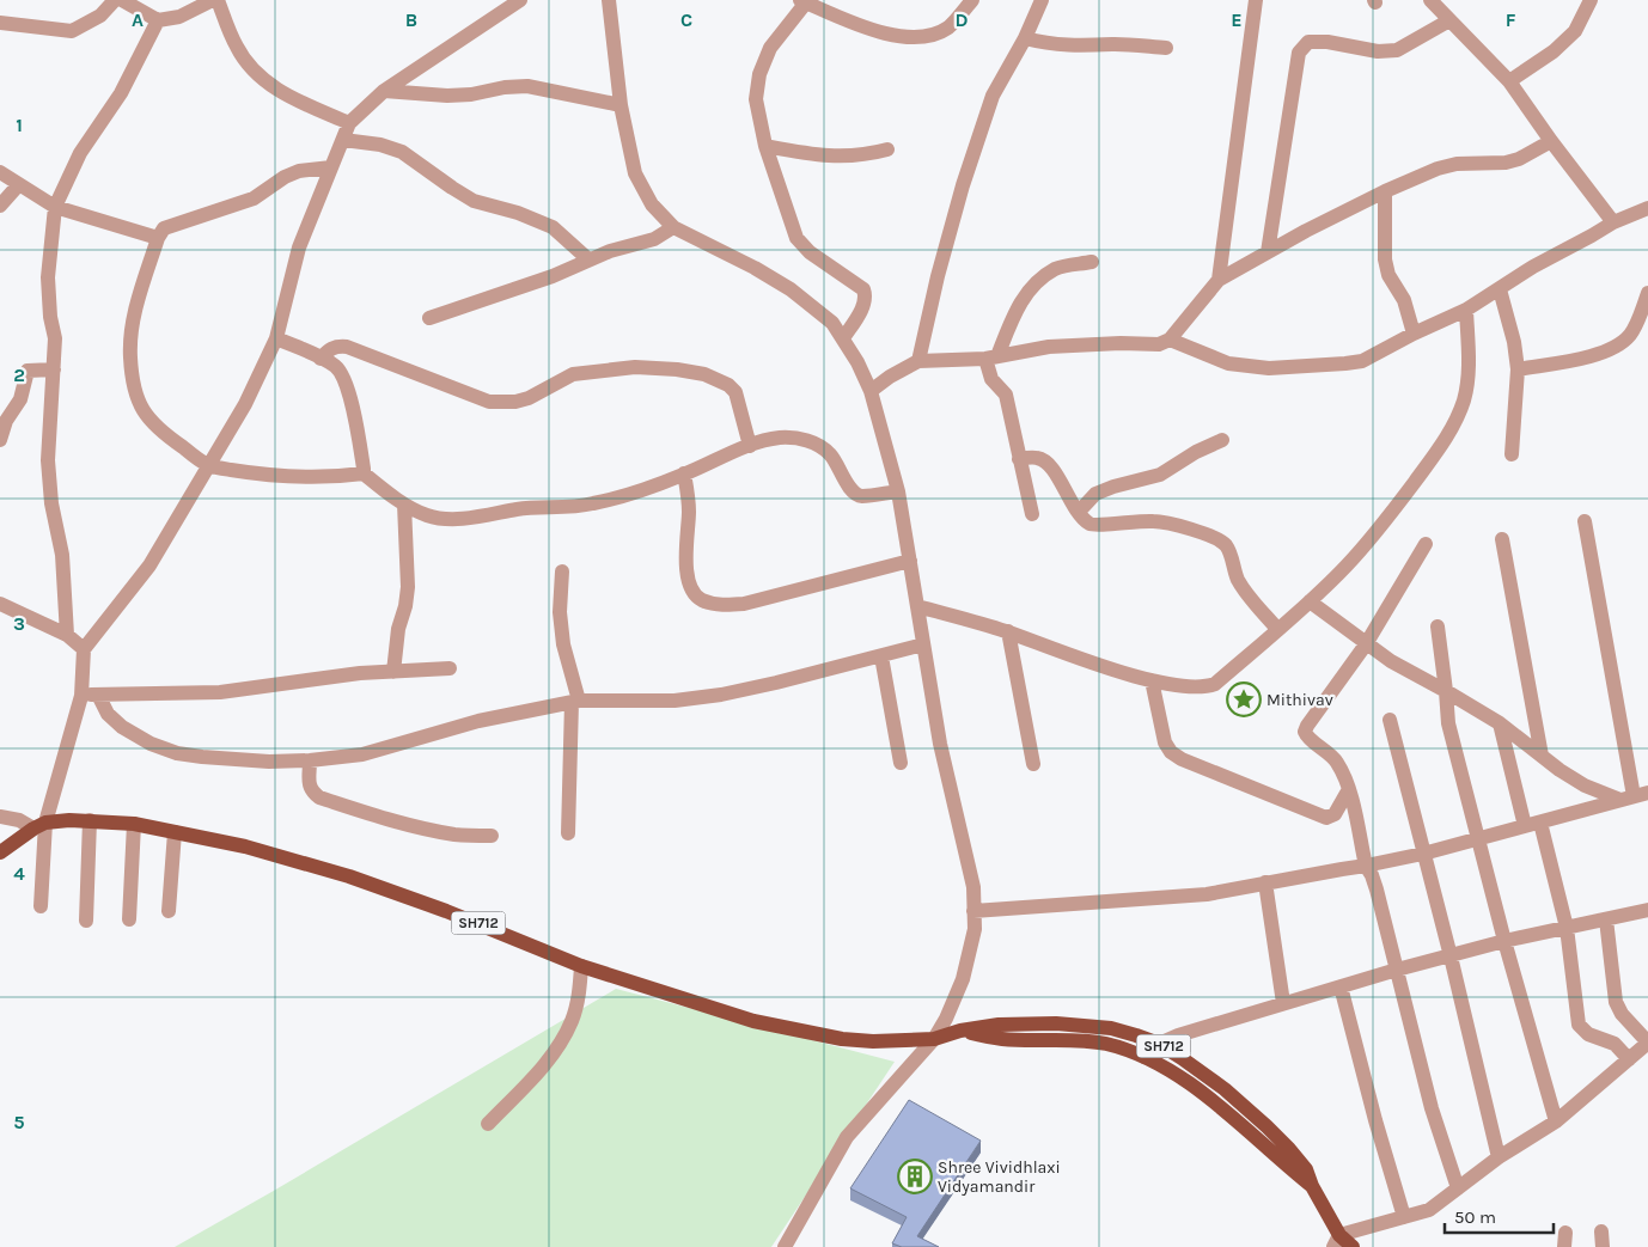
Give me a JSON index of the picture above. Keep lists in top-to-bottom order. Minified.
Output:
{"streets":{"main road":["SH712"]},"places":{"place":["Mithivav"],"building":["Shree Vividhlaxi Vidyamandir"]},"scale_bar":"50 m","grid":{"columns":["A","B","C","D","E","F"],"rows":["1","2","3","4","5"]}}
